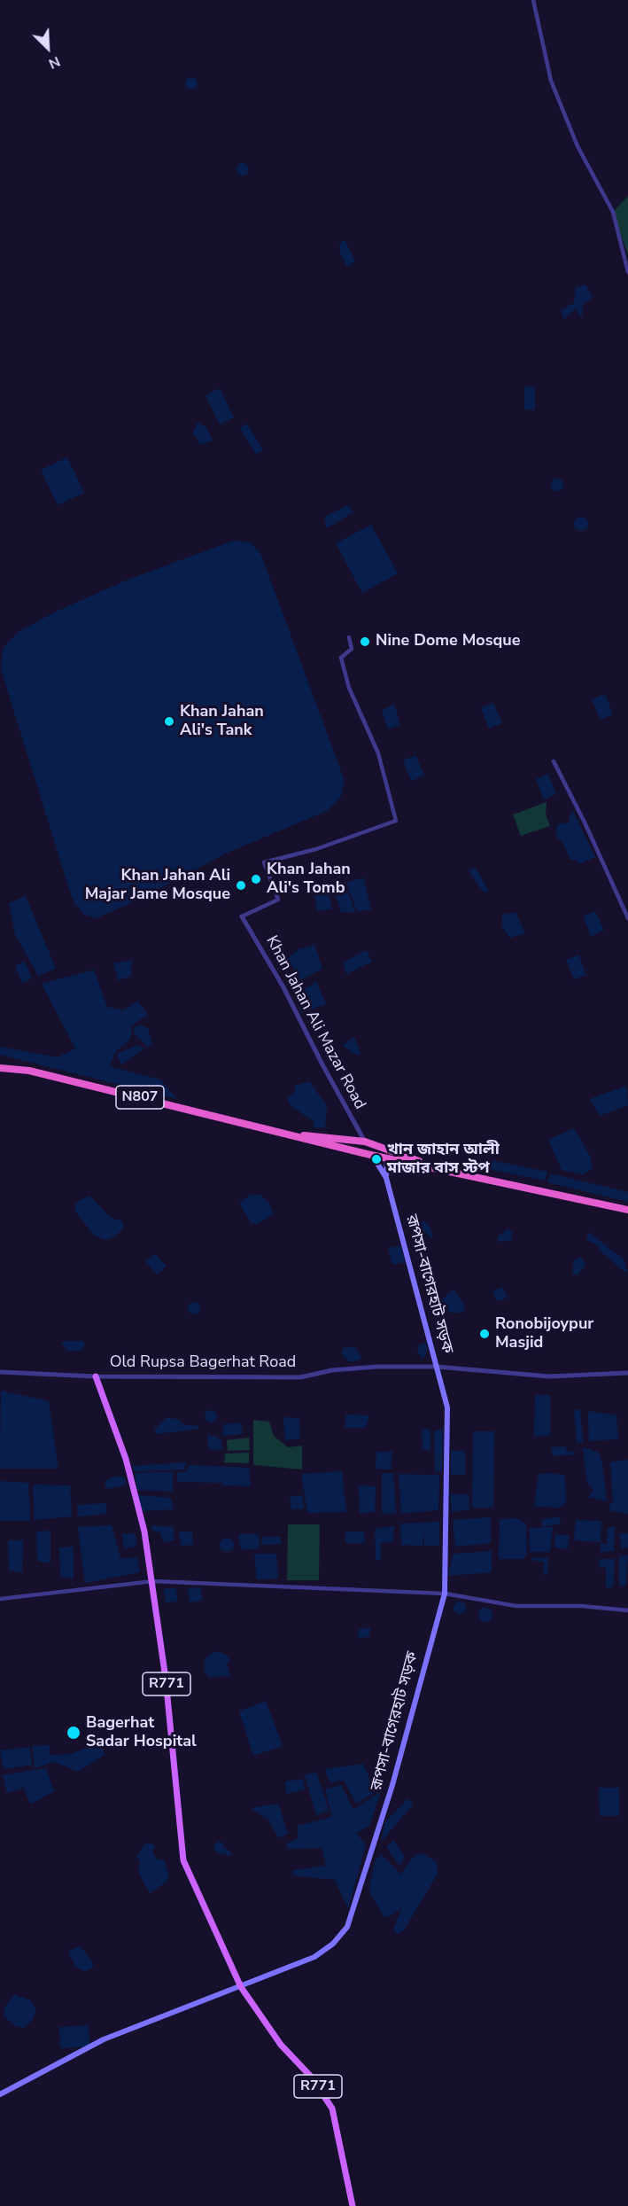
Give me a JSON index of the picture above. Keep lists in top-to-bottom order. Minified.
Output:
{"streets":{"highway":["N807"],"main road":["রূপসা-বাগেরহাট সড়ক","R771"],"street":["Khan Jahan Ali Mazar Road","Old Rupsa Bagerhat Road"]},"crossings":[["Khan Jahan Ali Mazar Road","N807"],["N807","রূপসা-বাগেরহাট সড়ক"],["রূপসা-বাগেরহাট সড়ক","Old Rupsa Bagerhat Road"],["রূপসা-বাগেরহাট সড়ক","R771"],["Old Rupsa Bagerhat Road","R771"]],"places":["Nine Dome Mosque","Khan Jahan Ali's Tank","Khan Jahan Ali's Tomb","Khan Jahan Ali Majar Jame Mosque","খান জাহান আলী মাজার বাস স্টপ","Ronobijoypur Masjid","Bagerhat Sadar Hospital"],"north":"bottom right"}
